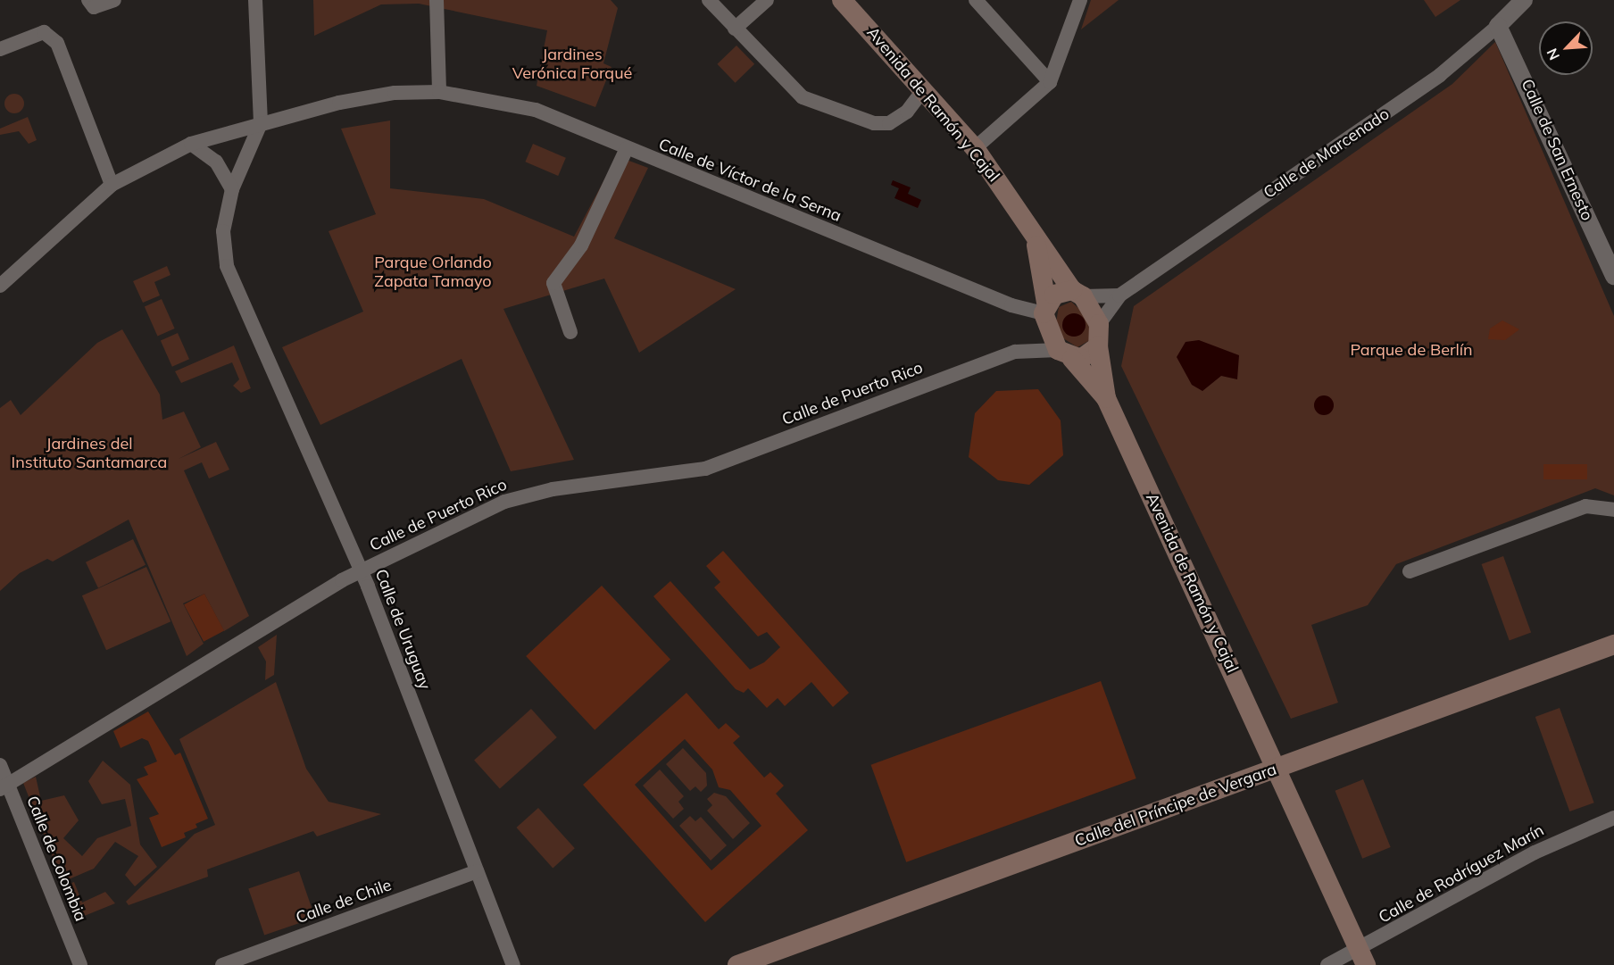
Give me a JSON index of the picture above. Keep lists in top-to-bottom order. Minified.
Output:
{"streets":{"main road":["Avenida de Ramón y Cajal","Calle del Príncipe de Vergara"],"street":["Calle de San Ernesto","Calle de Marcenado","Calle de Víctor de la Serna","Calle de Puerto Rico","Calle de Uruguay","Calle de Colombia","Calle de Rodríguez Marín","Calle de Chile"]},"crossings":[["Avenida de Ramón y Cajal","Calle de Marcenado"],["Avenida de Ramón y Cajal","Calle de Víctor de la Serna"],["Avenida de Ramón y Cajal","Calle de Puerto Rico"],["Avenida de Ramón y Cajal","Calle del Príncipe de Vergara"],["Avenida de Ramón y Cajal","Calle de Rodríguez Marín"],["Calle de San Ernesto","Calle de Marcenado"],["Calle de Víctor de la Serna","Calle de Uruguay"],["Calle de Puerto Rico","Calle de Uruguay"],["Calle de Puerto Rico","Calle de Colombia"],["Calle de Uruguay","Calle de Chile"]],"parks":["Jardines Verónica Forqué","Parque Orlando Zapata Tamayo","Parque de Berlín","Jardines del Instituto Santamarca"],"north":"bottom left"}
